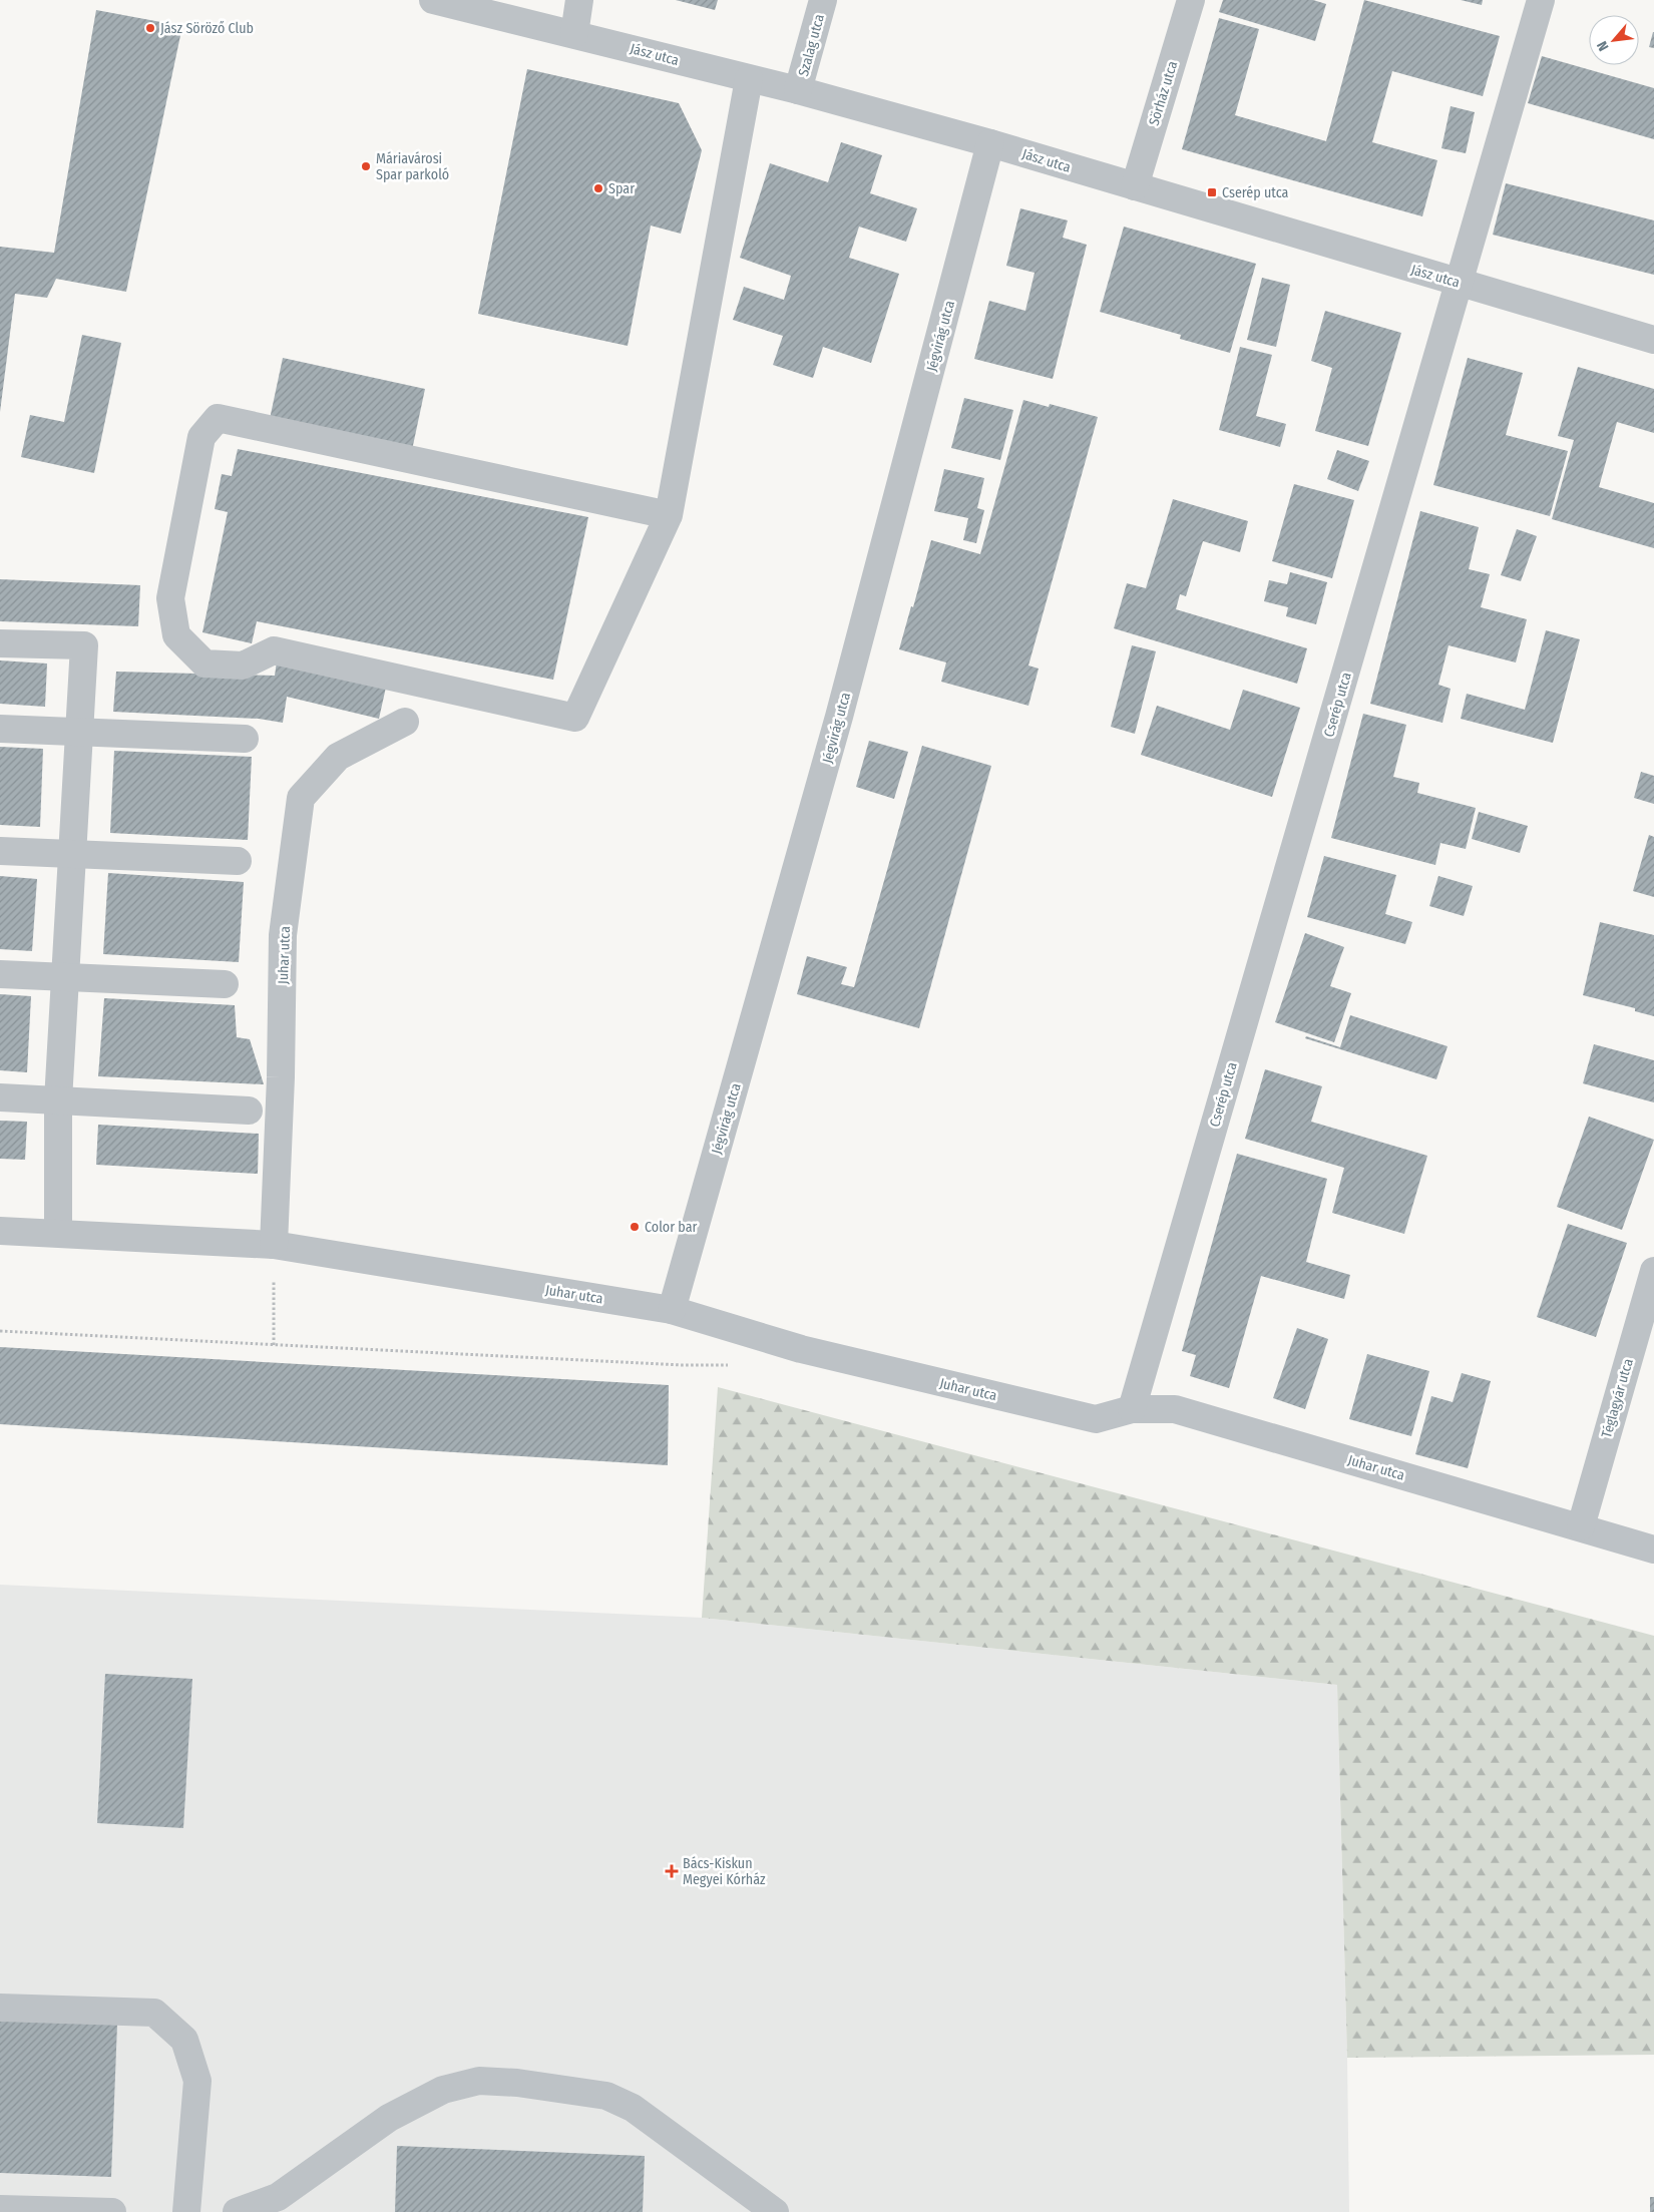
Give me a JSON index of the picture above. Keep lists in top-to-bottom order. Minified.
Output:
{"streets":{"street":["Szalag utca","Jász utca","Sörház utca","Jégvirág utca","Cserép utca","Juhar utca","Téglagyár utca"]},"crossings":[["Szalag utca","Jász utca"],["Jász utca","Sörház utca"],["Jász utca","Jégvirág utca"],["Jász utca","Cserép utca"],["Jégvirág utca","Juhar utca"],["Cserép utca","Juhar utca"],["Juhar utca","Téglagyár utca"]],"places":{"other":["Jász Söröző Club","Máriavárosi Spar parkoló","Spar","Color bar"],"transit":["Cserép utca"],"health":["Bács-Kiskun Megyei Kórház"]},"north":"bottom left"}
